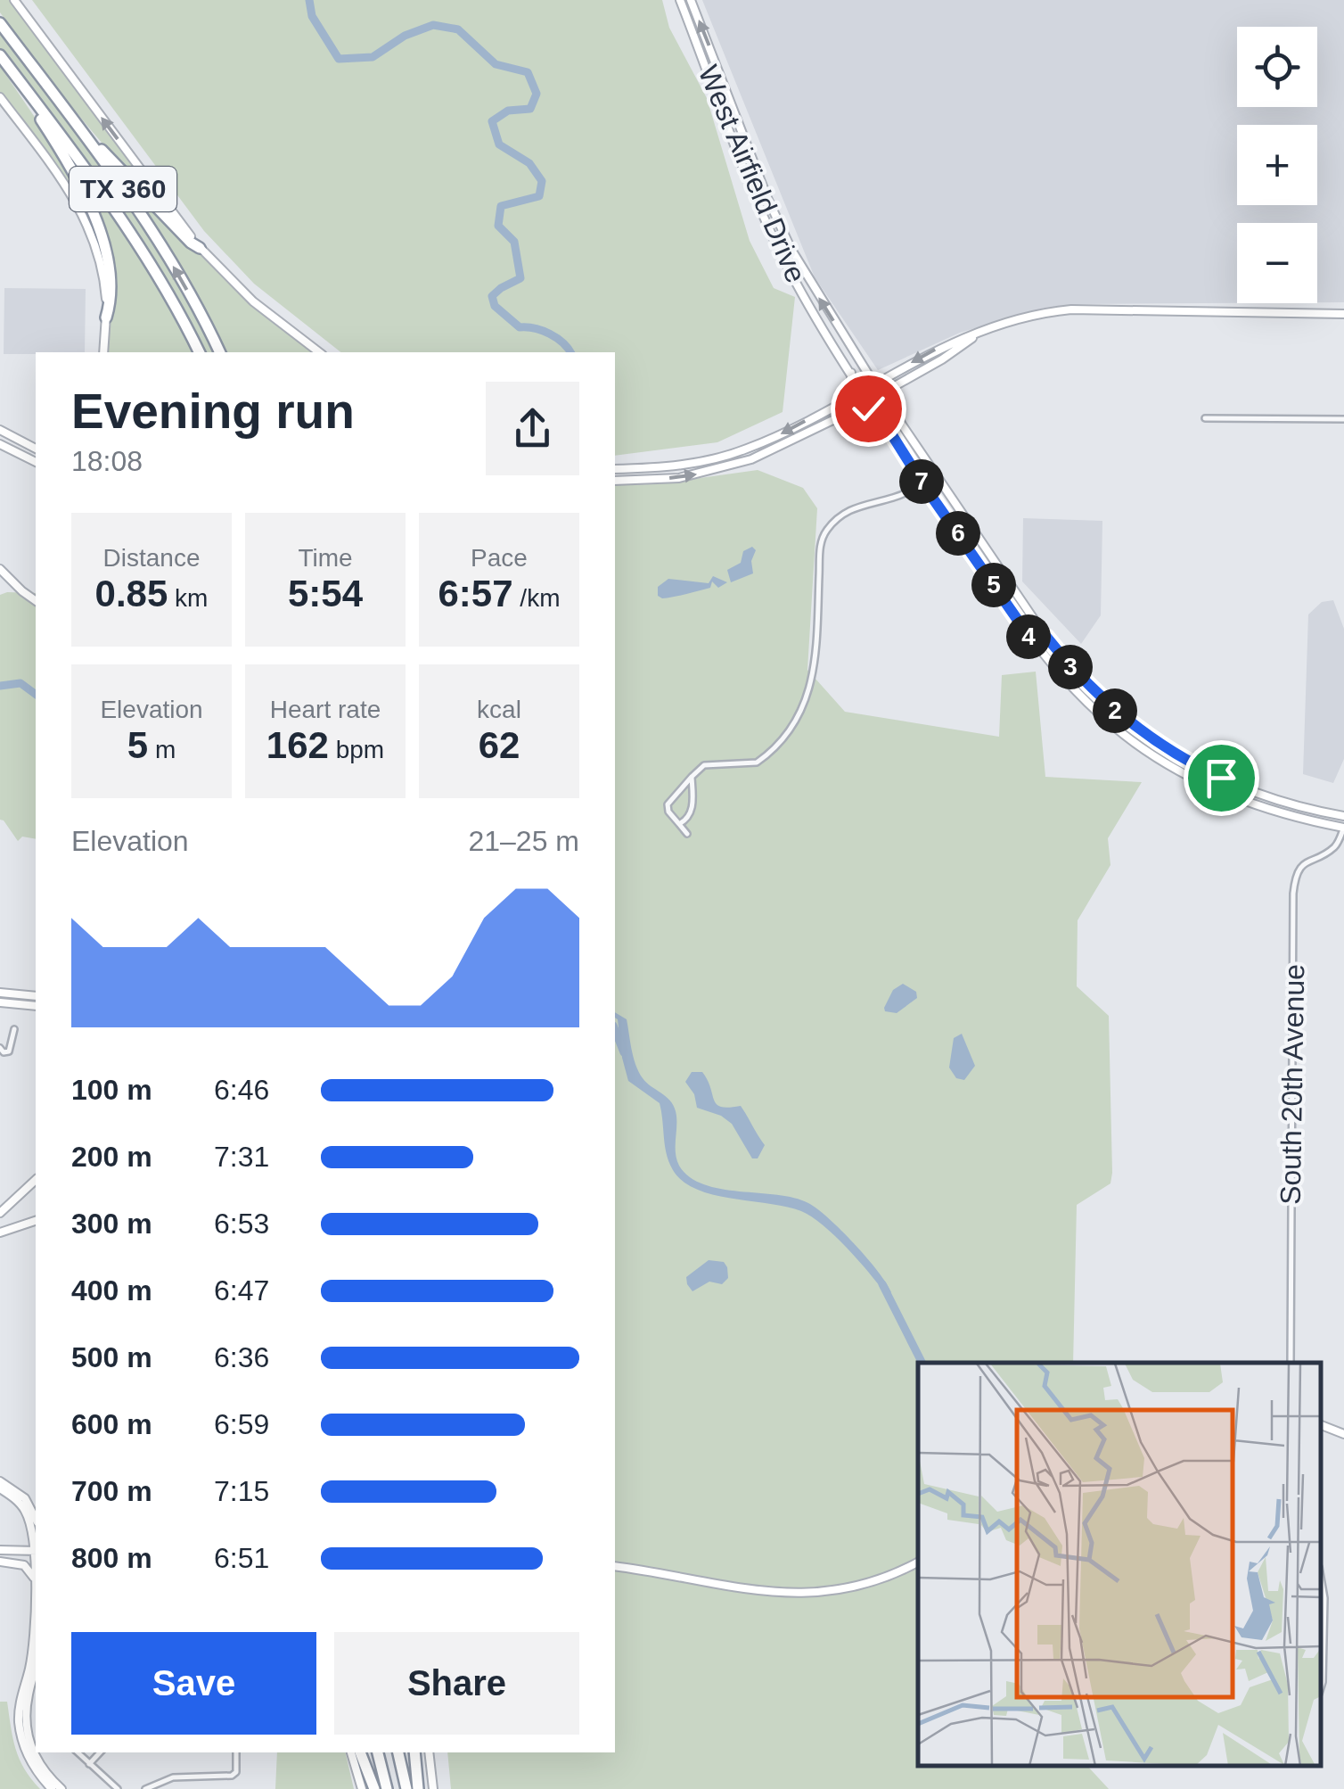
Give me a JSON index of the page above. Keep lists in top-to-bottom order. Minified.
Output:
{"streets":{"highway":["TX 360"],"main road":["West Airfield Drive"],"street":["South 20th Avenue"]},"crossings":[["West Airfield Drive","South 20th Avenue"]],"page":{"map_buttons":["+","−"],"heading":["Evening run","18:08"],"pins":["7","6","5","4","3","2"],"stats":[["Distance","0.85 km"],["Time","5:54"],["Pace","6:57 /km"],["Elevation","5 m"],["Heart rate","162 bpm"],["kcal","62"]],"chart":["Elevation","21–25 m"],"list":[{"name":"100 m","note":"6:46"},{"name":"200 m","note":"7:31"},{"name":"300 m","note":"6:53"},{"name":"400 m","note":"6:47"},{"name":"500 m","note":"6:36"},{"name":"600 m","note":"6:59"},{"name":"700 m","note":"7:15"},{"name":"800 m","note":"6:51"}],"buttons":["Save","Share"]}}
